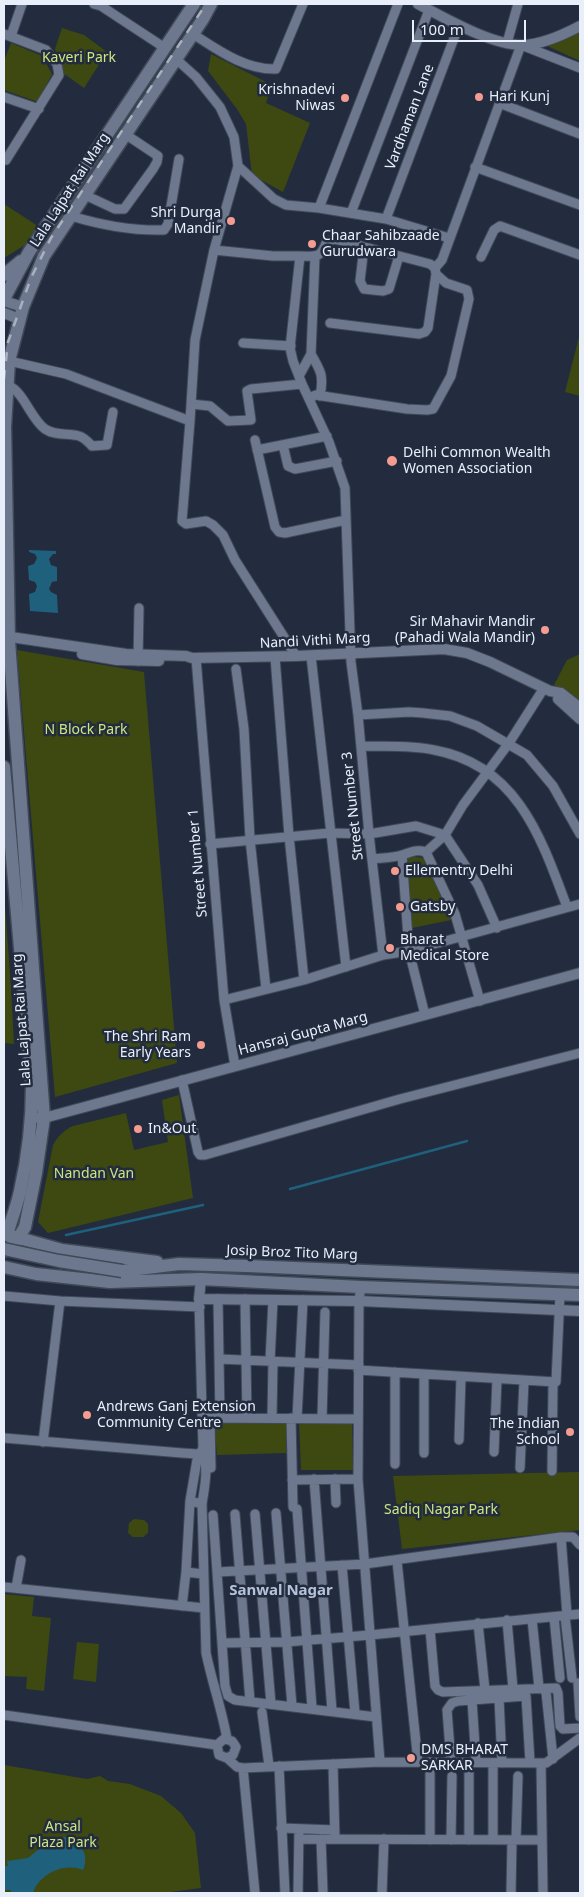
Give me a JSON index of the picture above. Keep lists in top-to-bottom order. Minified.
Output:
{"streets":{"main road":["Lala Lajpat Rai Marg","Josip Broz Tito Marg"],"street":["Vardhaman Lane","Nandi Vithi Marg","Street Number 3","Street Number 1","Hansraj Gupta Marg"]},"crossings":[["Lala Lajpat Rai Marg","Nandi Vithi Marg"],["Lala Lajpat Rai Marg","Hansraj Gupta Marg"],["Nandi Vithi Marg","Street Number 3"],["Nandi Vithi Marg","Street Number 1"],["Street Number 1","Hansraj Gupta Marg"]],"districts":["Sanwal Nagar"],"parks":["Kaveri Park","N Block Park","Nandan Van","Sadiq Nagar Park","Ansal Plaza Park"],"places":["Hari Kunj","Krishnadevi Niwas","Shri Durga Mandir","Chaar Sahibzaade Gurudwara","Delhi Common Wealth Women Association","Sir Mahavir Mandir (Pahadi Wala Mandir)","Ellementry Delhi","Gatsby","Bharat Medical Store","The Shri Ram Early Years","In&Out","Andrews Ganj Extension Community Centre","The Indian School","DMS BHARAT SARKAR"],"scale_bar":"100 m"}
